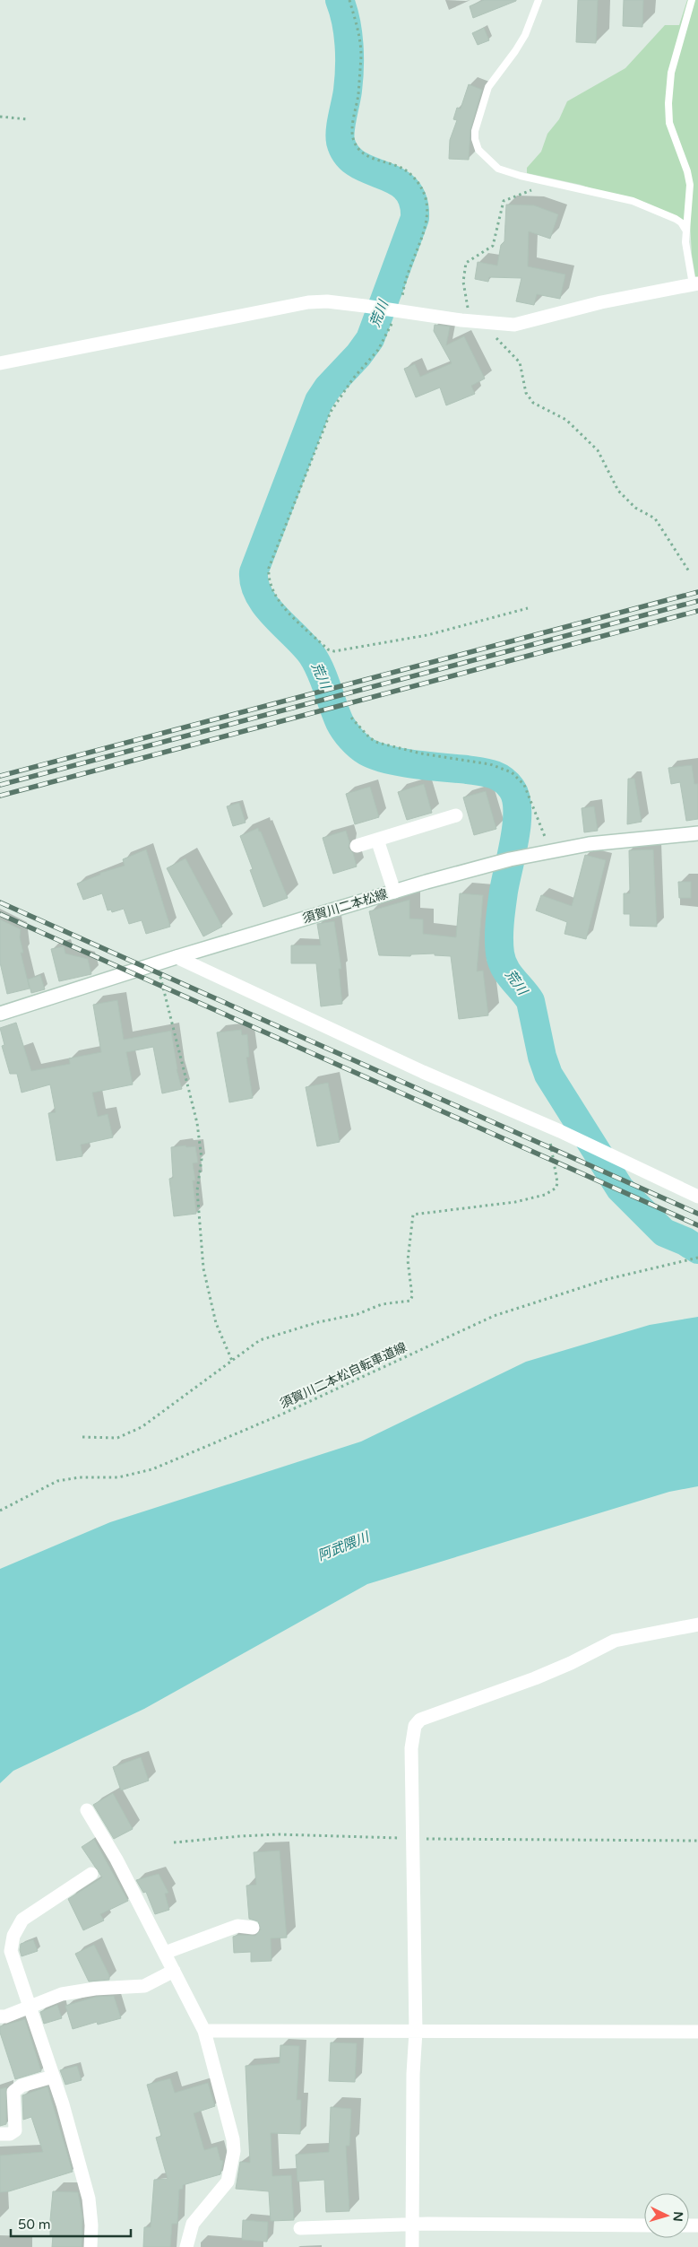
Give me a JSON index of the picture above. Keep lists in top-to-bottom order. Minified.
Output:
{"streets":{"street":["須賀川二本松線"],"path":["須賀川二本松自転車道線"]},"water":["荒川","阿武隈川"],"scale_bar":"50 m","north":"right"}
